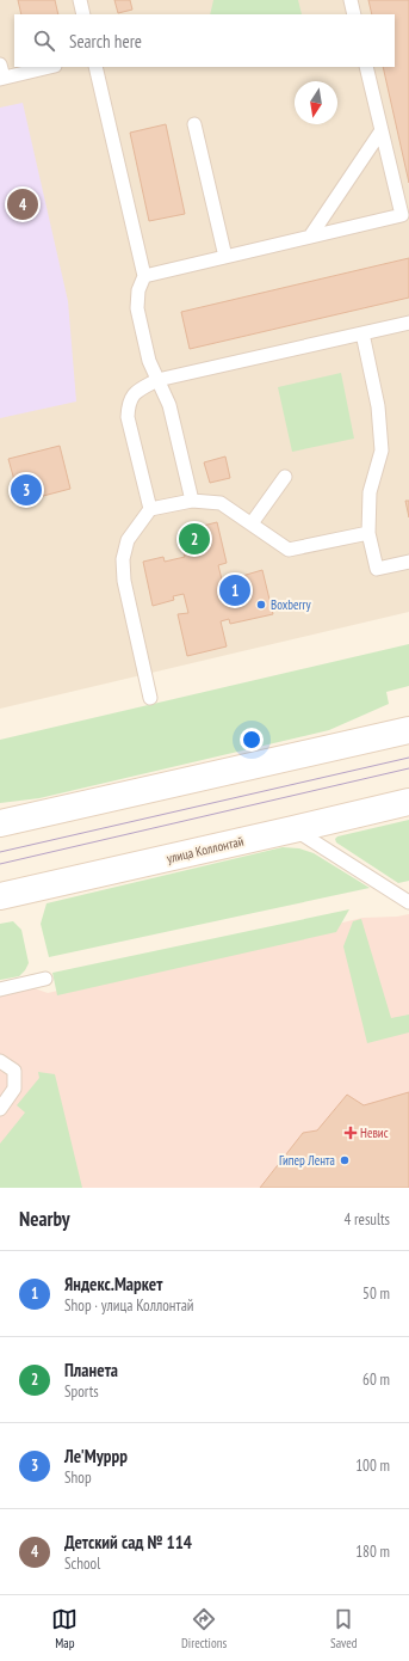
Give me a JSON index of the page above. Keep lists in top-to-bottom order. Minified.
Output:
{"streets":{"main road":["улица Коллонтай"]},"places":{"other":["Boxberry","Гипер Лента"],"health":["Невис"]},"north":"bottom","page":{"search":"Search here","pins":["4","3","2","1"],"heading":["Nearby","4 results"],"list":[{"mark":"1","name":"Яндекс.Маркет","note":"Shop · улица Коллонтай","value":"50 m"},{"mark":"2","name":"Планета","note":"Sports","value":"60 m"},{"mark":"3","name":"Ле'Муррр","note":"Shop","value":"100 m"},{"mark":"4","name":"Детский сад № 114","note":"School","value":"180 m"}],"nav":["Map","Directions","Saved"]}}
